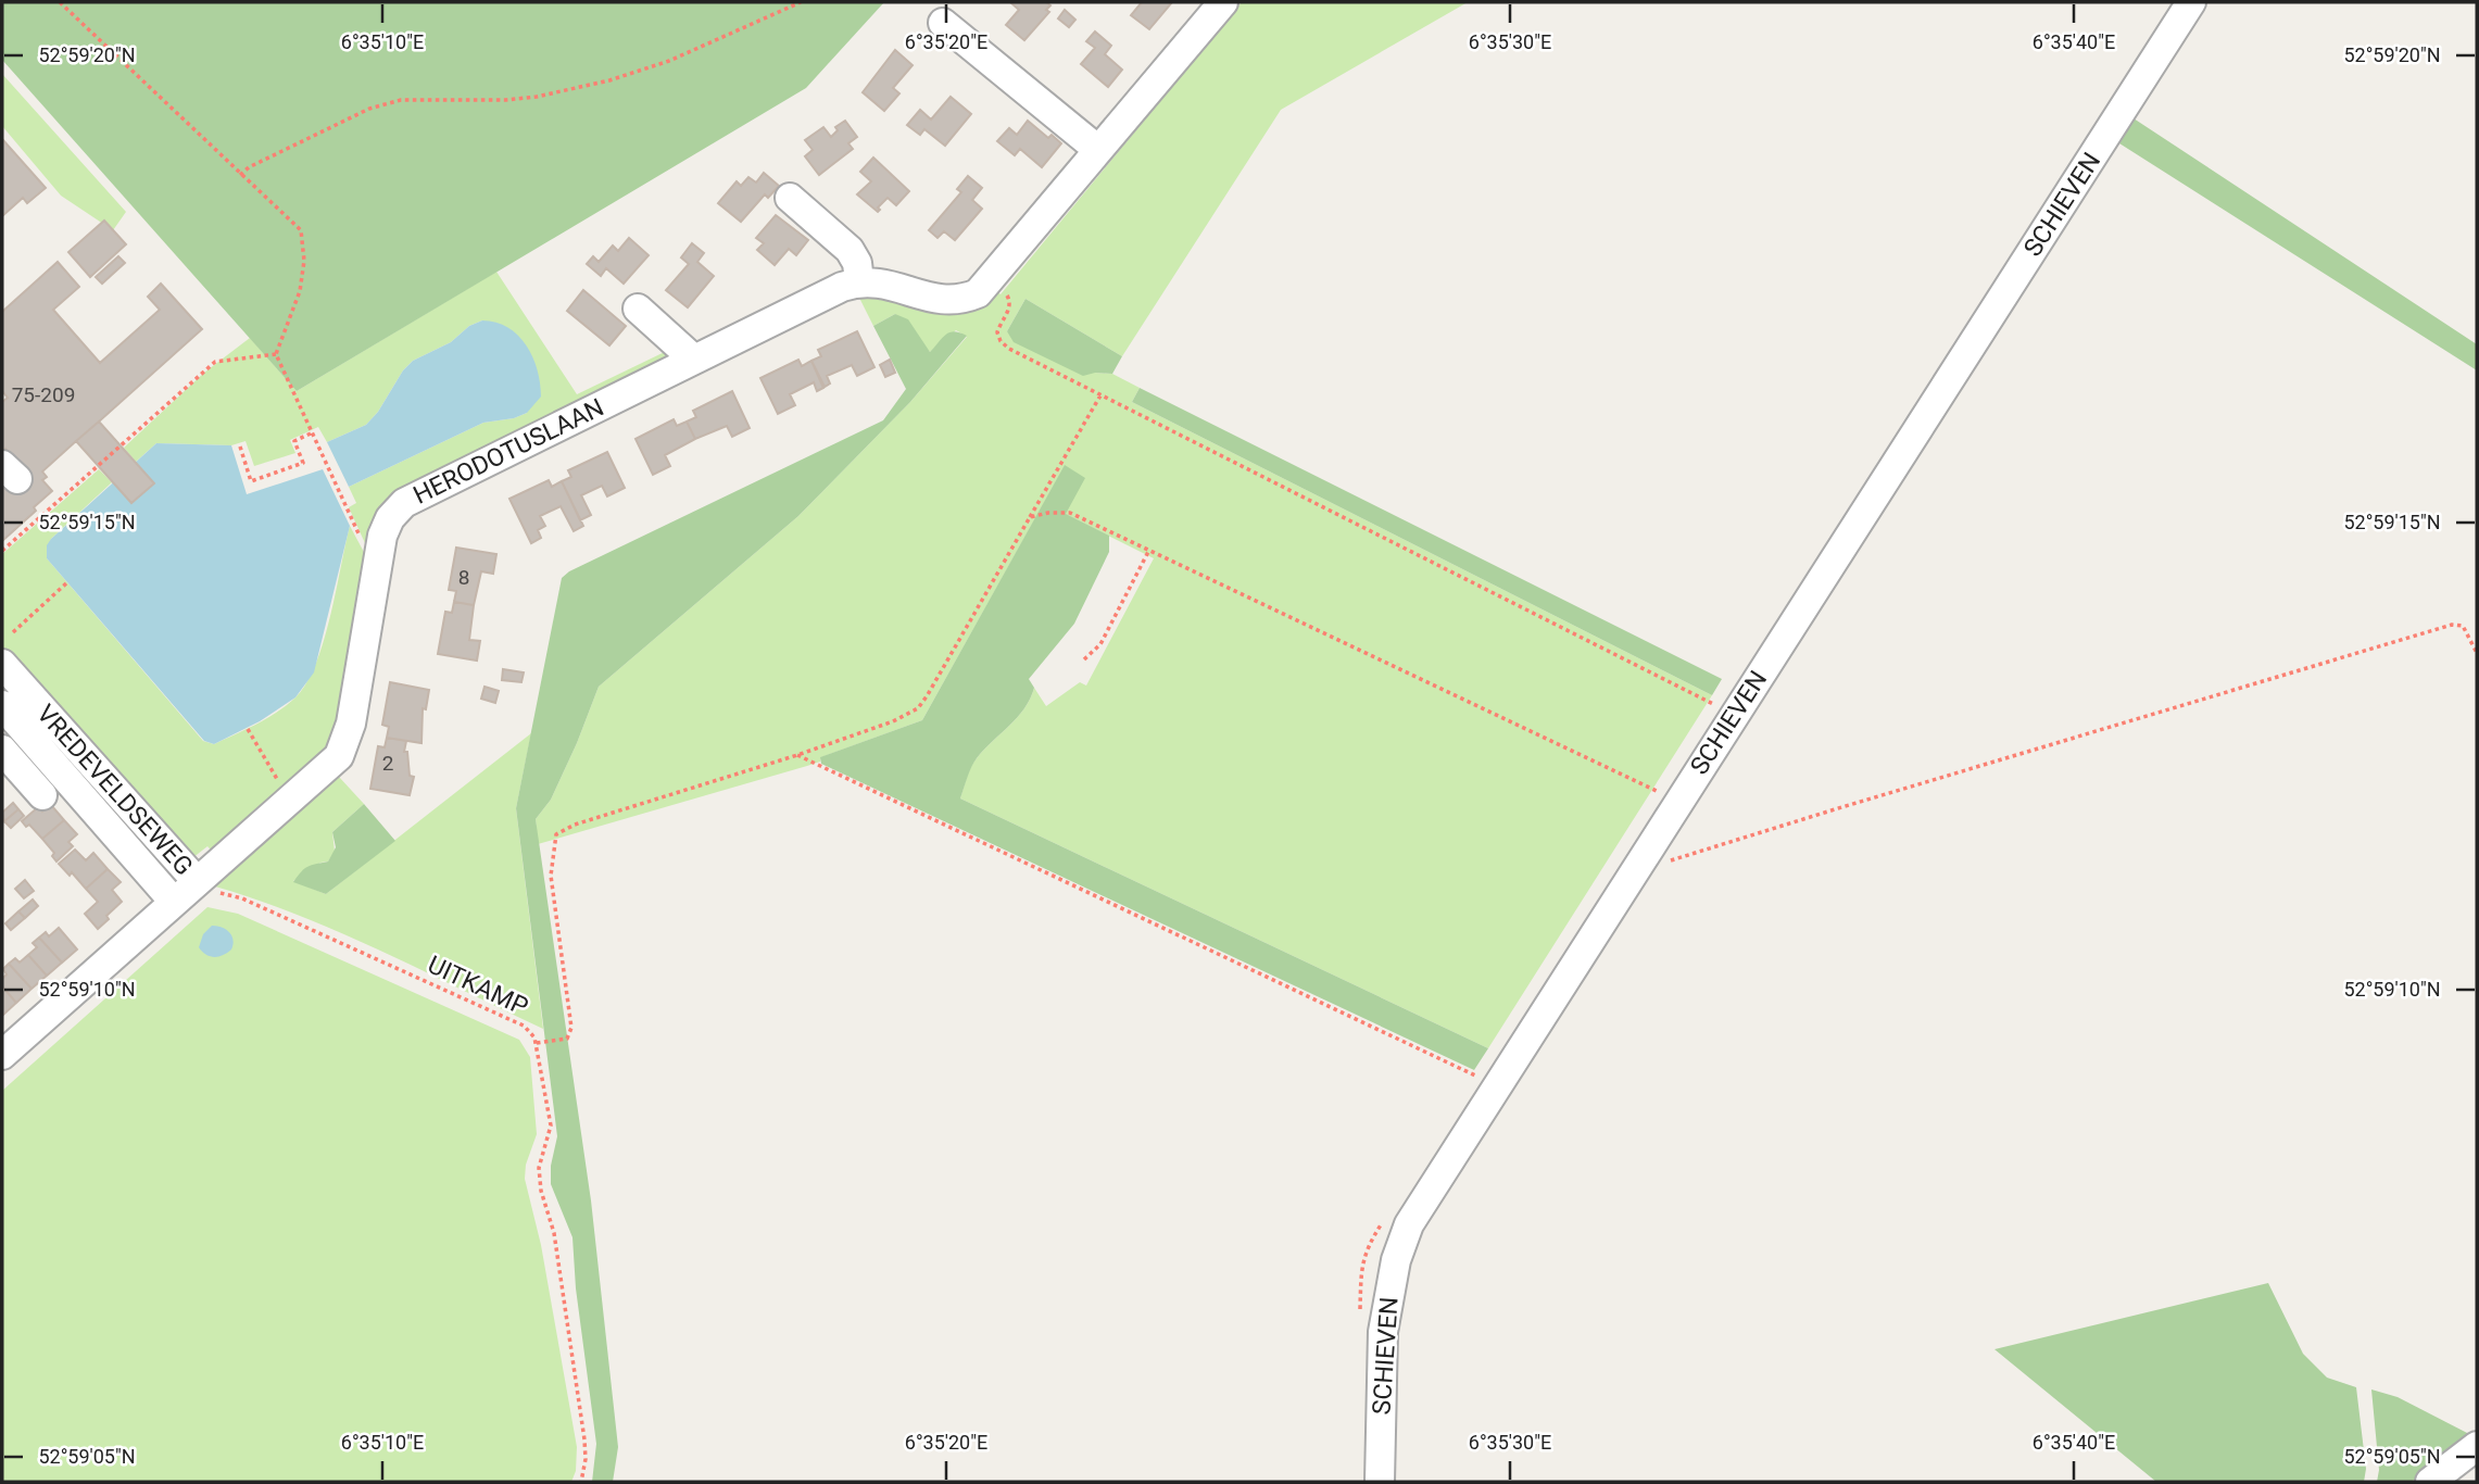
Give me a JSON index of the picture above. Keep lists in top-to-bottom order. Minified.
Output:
{"streets":{"street":["SCHIEVEN","HERODOTUSLAAN","VREDEVELDSEWEG"],"path":["UITKAMP"]},"crossings":[["HERODOTUSLAAN","VREDEVELDSEWEG"],["HERODOTUSLAAN","UITKAMP"],["VREDEVELDSEWEG","UITKAMP"]],"house_numbers":["75-209","8","2"],"coordinates":["6°35'10\"E","6°35'20\"E","6°35'30\"E","6°35'40\"E","52°59'20\"N","52°59'15\"N","52°59'10\"N","52°59'05\"N"]}
